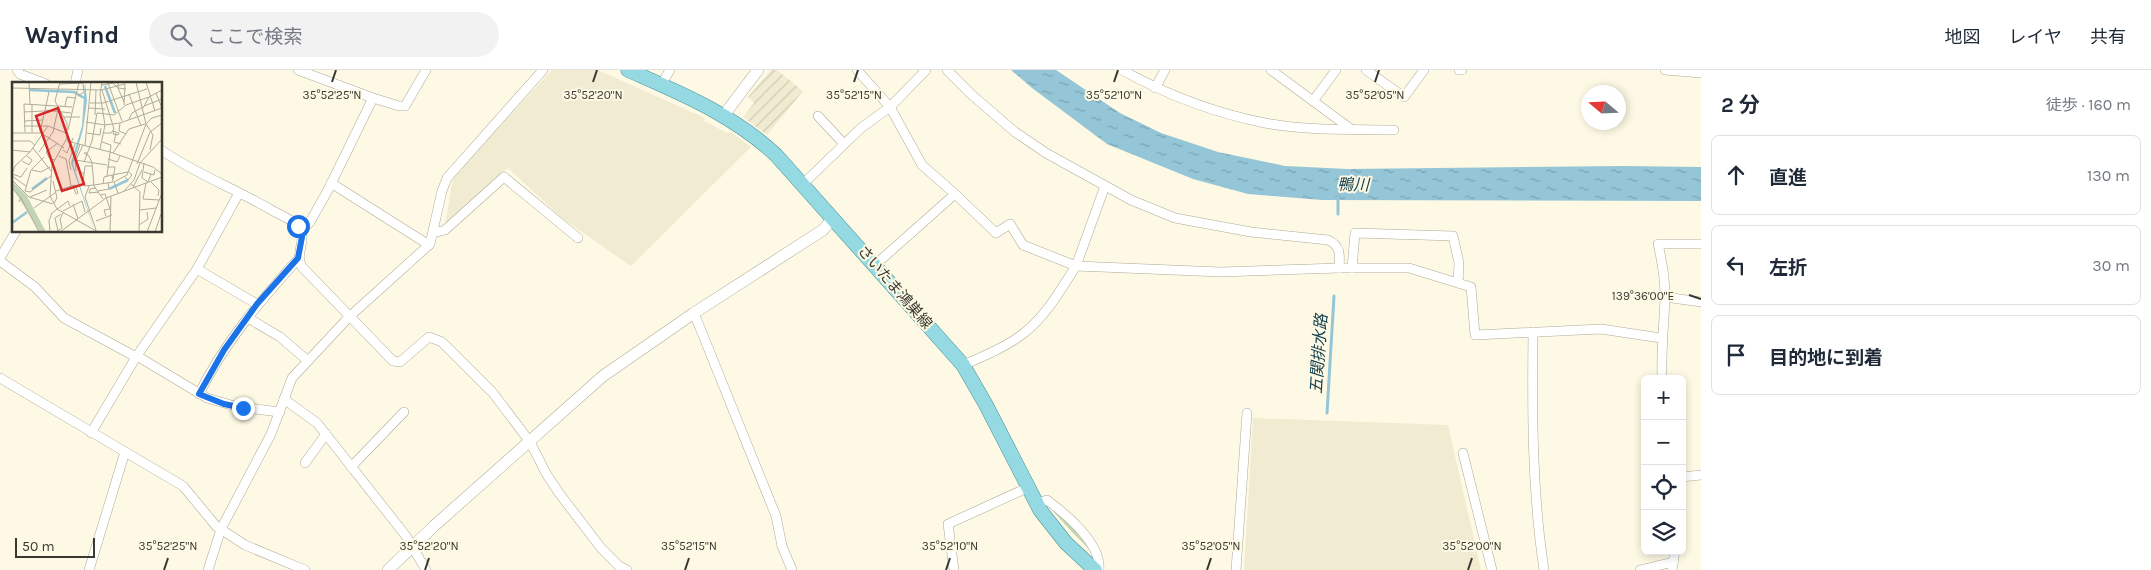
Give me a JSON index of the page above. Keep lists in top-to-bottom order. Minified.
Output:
{"streets":{"main road":["さいたま鴻巣線"]},"water":["鴨川","五関排水路"],"scale_bar":"50 m","north":"left","page":{"header":"Wayfind","search":"ここで検索","nav":["地図","レイヤ","共有"],"heading":["2 分","徒歩 · 160 m"],"list":[["直進","130 m"],["左折","30 m"],"目的地に到着"],"map_buttons":["+","−"],"scale":"50 m"},"coordinates":["35°52'25\"N","35°52'20\"N","35°52'15\"N","35°52'10\"N","35°52'05\"N","139°36'00\"E","35°52'00\"N"]}
